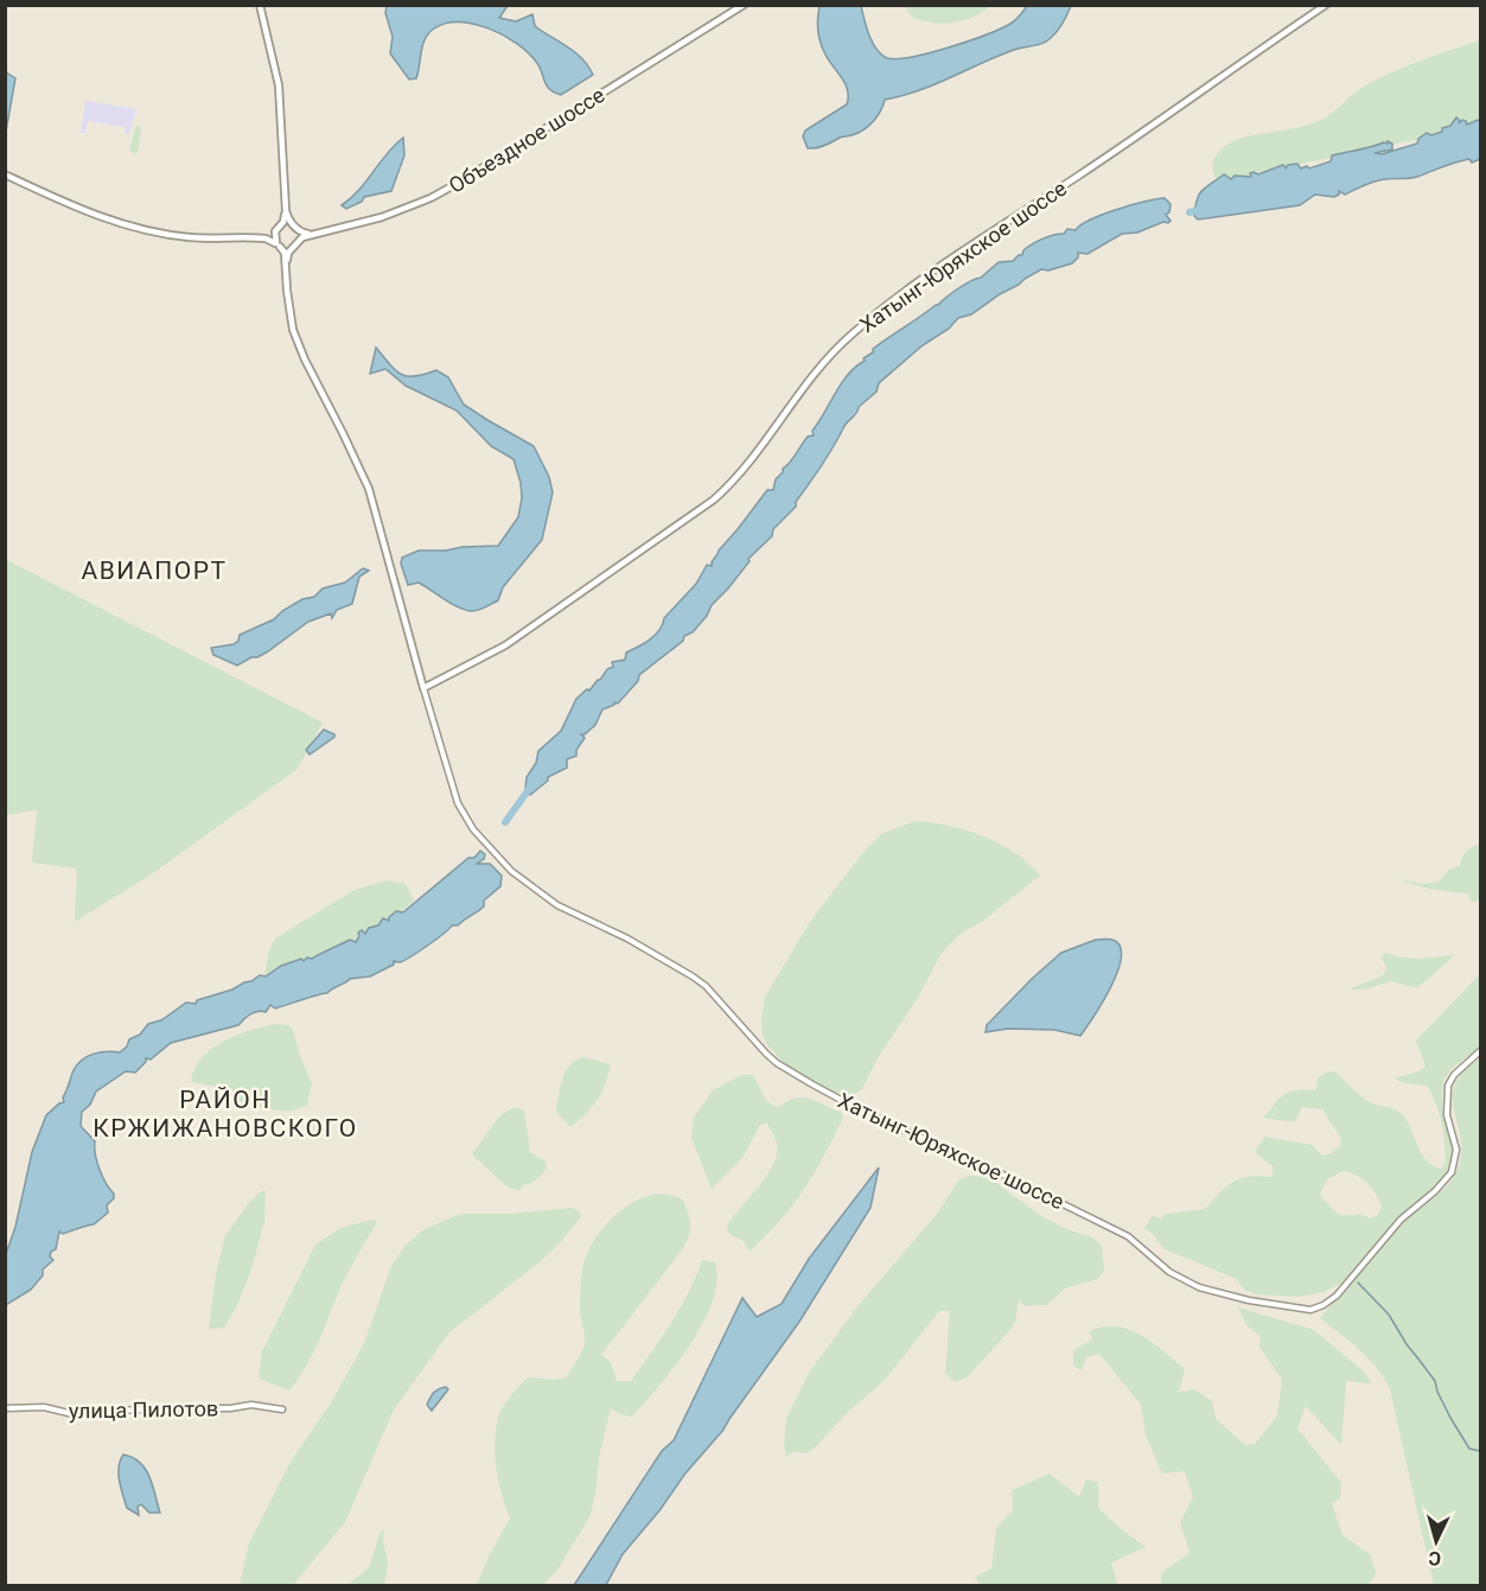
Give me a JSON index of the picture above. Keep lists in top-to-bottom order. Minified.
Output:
{"streets":{"main road":["Объездное шоссе","Хатынг-Юряхское шоссе"],"street":["улица Пилотов"]},"crossings":[["Объездное шоссе","Хатынг-Юряхское шоссе"]],"districts":["АВИАПОРТ","РАЙОН КРЖИЖАНОВСКОГО"],"north":"bottom"}
